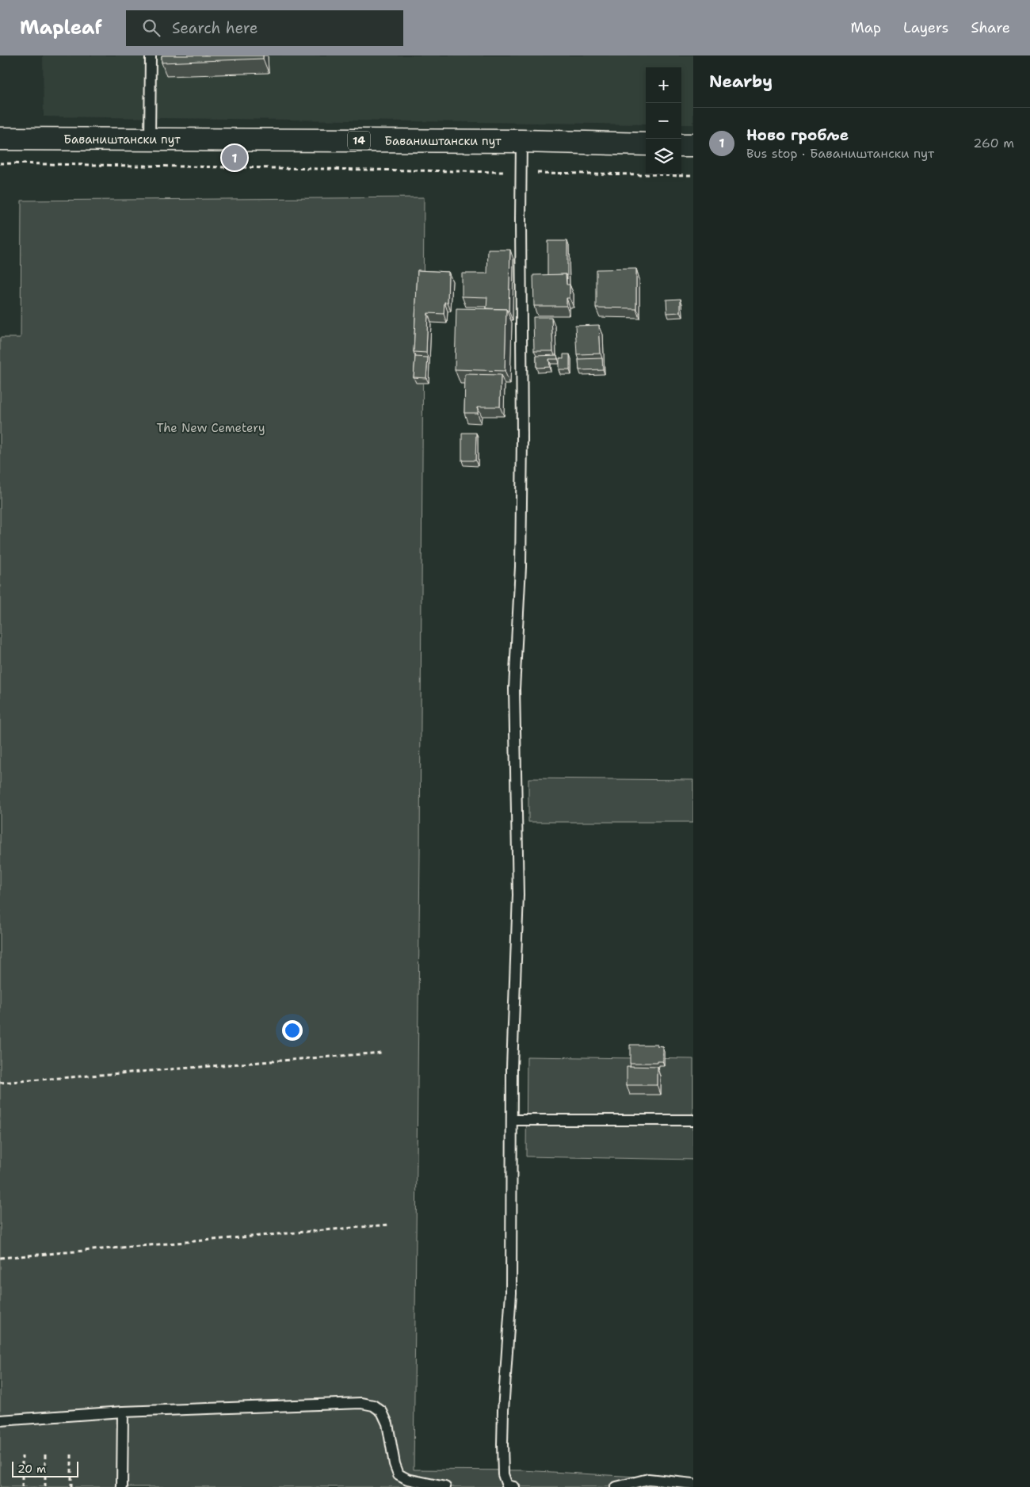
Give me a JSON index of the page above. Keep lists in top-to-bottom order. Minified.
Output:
{"streets":{"main road":["Баваништански пут","14"]},"parks":["The New Cemetery"],"scale_bar":"20 m","page":{"header":"Mapleaf","search":"Search here","nav":["Map","Layers","Share"],"heading":"Nearby","map_buttons":["+","−"],"list":[{"mark":"1","name":"Ново гробље","note":"Bus stop · Баваништански пут","value":"260 m"}],"pins":"1","scale":"20 m"}}
